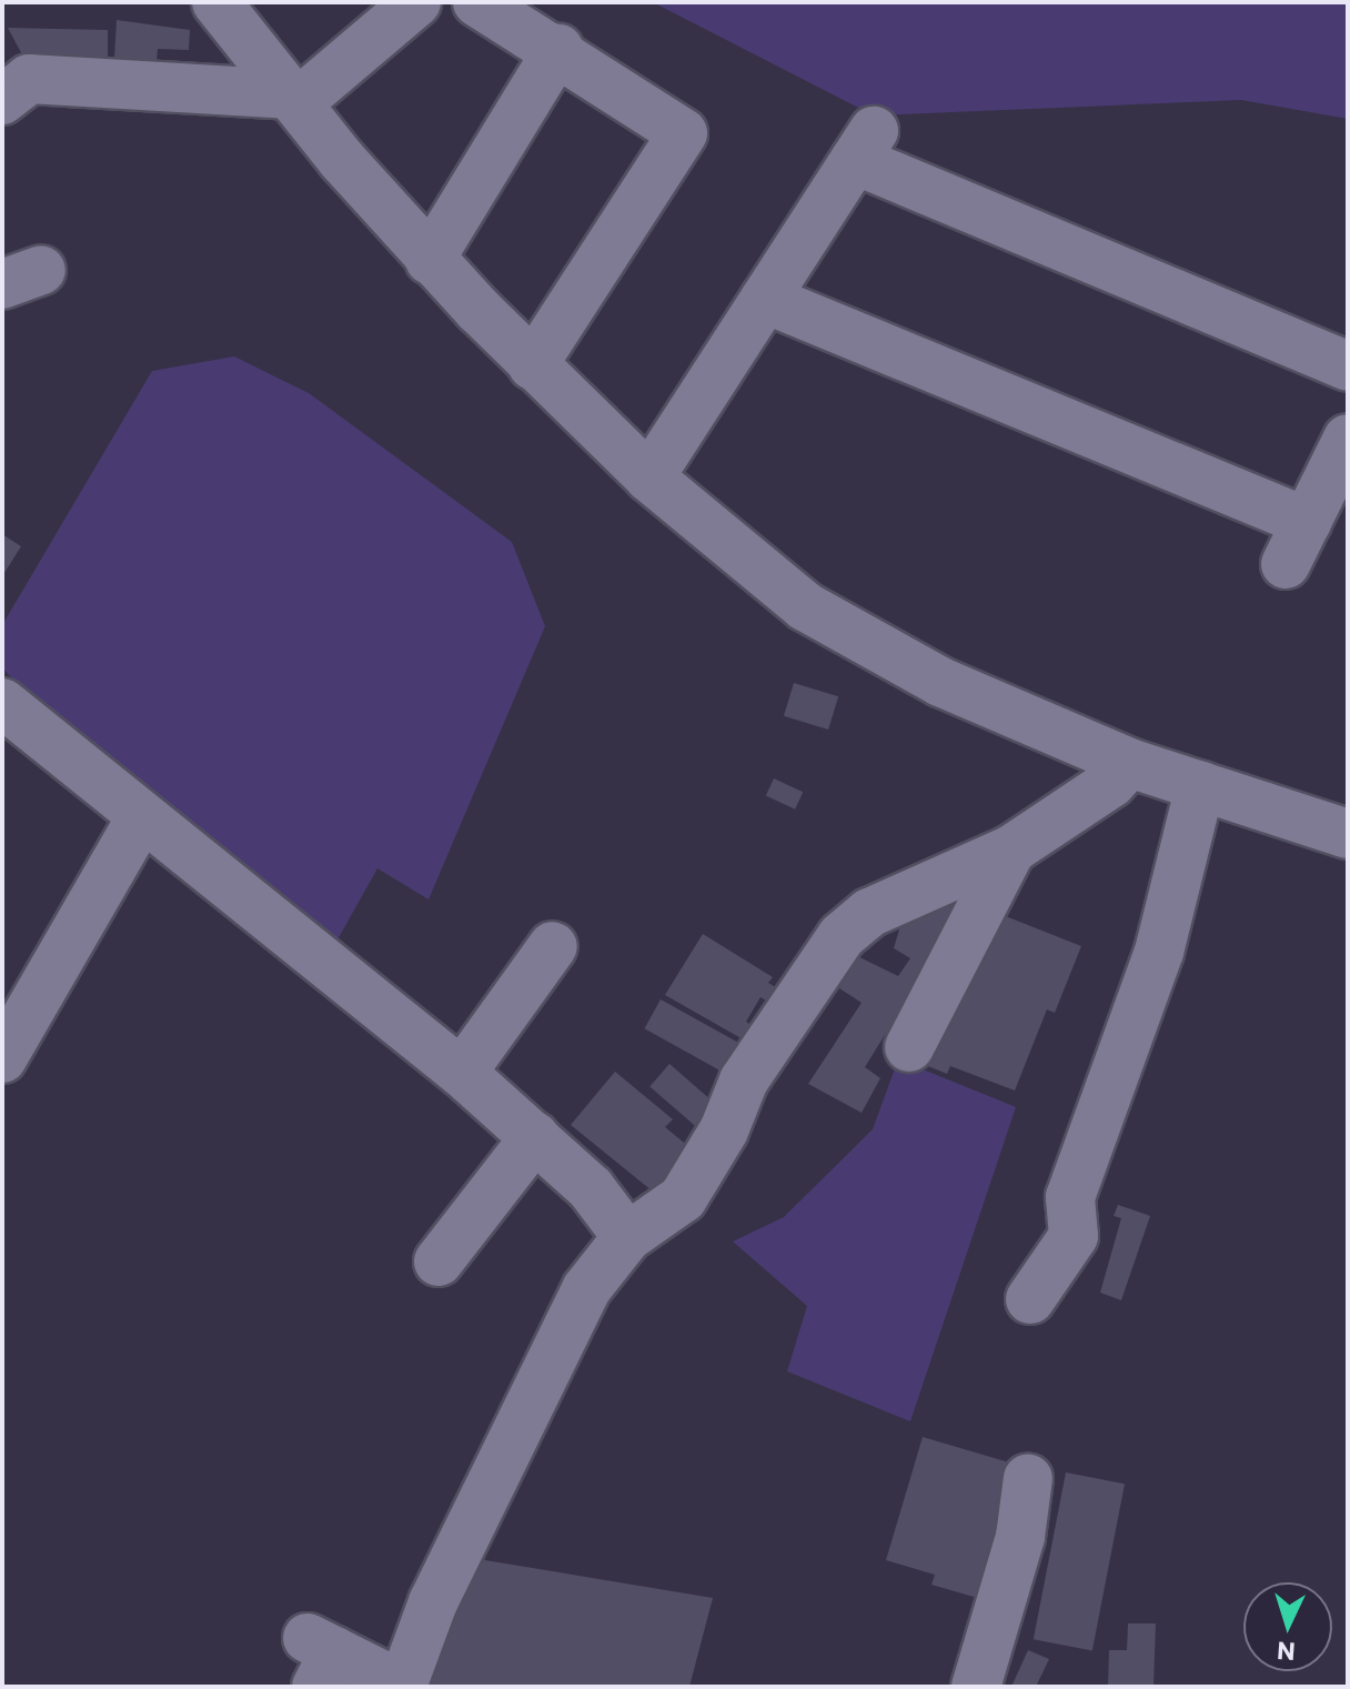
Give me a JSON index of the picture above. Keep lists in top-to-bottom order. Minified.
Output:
{"north":"bottom"}
